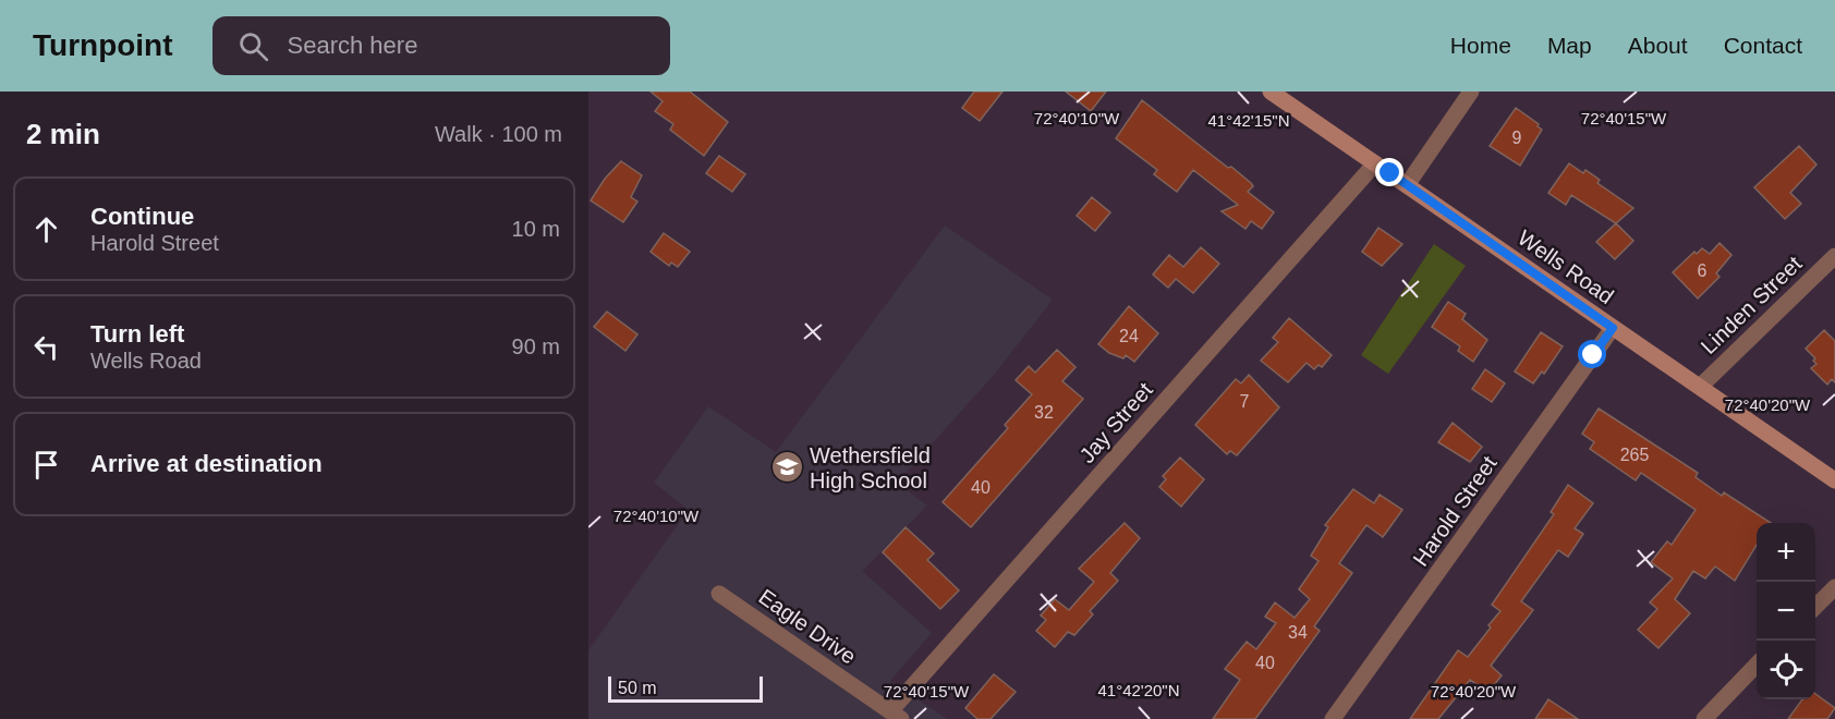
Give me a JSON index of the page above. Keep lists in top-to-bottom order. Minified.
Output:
{"streets":{"main road":["Wells Road"],"street":["Linden Street","Jay Street","Harold Street","Eagle Drive"]},"crossings":[["Wells Road","Linden Street"],["Wells Road","Jay Street"],["Wells Road","Harold Street"],["Jay Street","Eagle Drive"]],"places":{"school or university":["Wethersfield High School"]},"house_numbers":["9","6","24","7","32","265","40","34","40"],"scale_bar":"50 m","page":{"header":"Turnpoint","search":"Search here","nav":["Home","Map","About","Contact"],"heading":["2 min","Walk · 100 m"],"list":[["Continue","Harold Street","10 m"],["Turn left","Wells Road","90 m"],"Arrive at destination"],"map_buttons":["+","−"],"scale":"50 m"},"coordinates":["72°40'10\"W","72°40'15\"W","41°42'15\"N","72°40'20\"W","41°42'20\"N"]}
